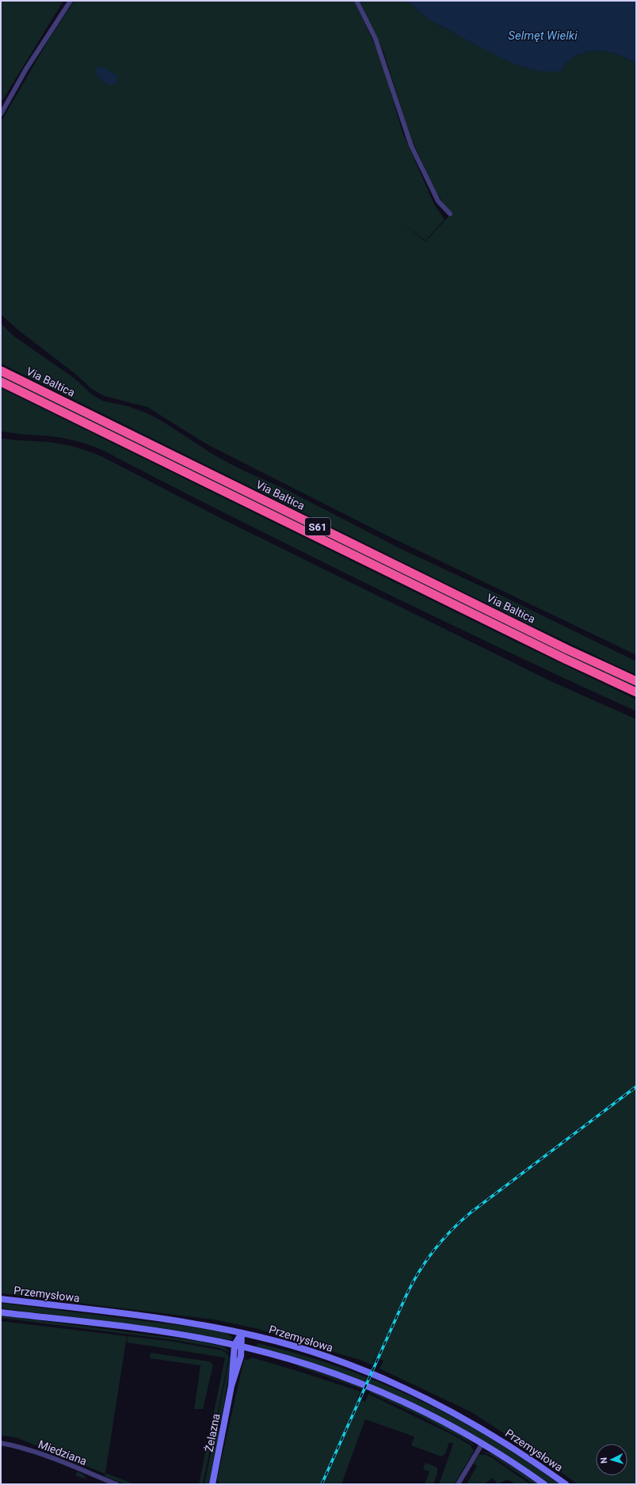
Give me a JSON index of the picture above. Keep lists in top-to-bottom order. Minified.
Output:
{"streets":{"highway":["Via Baltica","S61"],"main road":["Przemysłowa","Żelazna"],"street":["Miedziana"]},"crossings":[["Przemysłowa","Żelazna"]],"water":["Selmęt Wielki"],"north":"left"}
